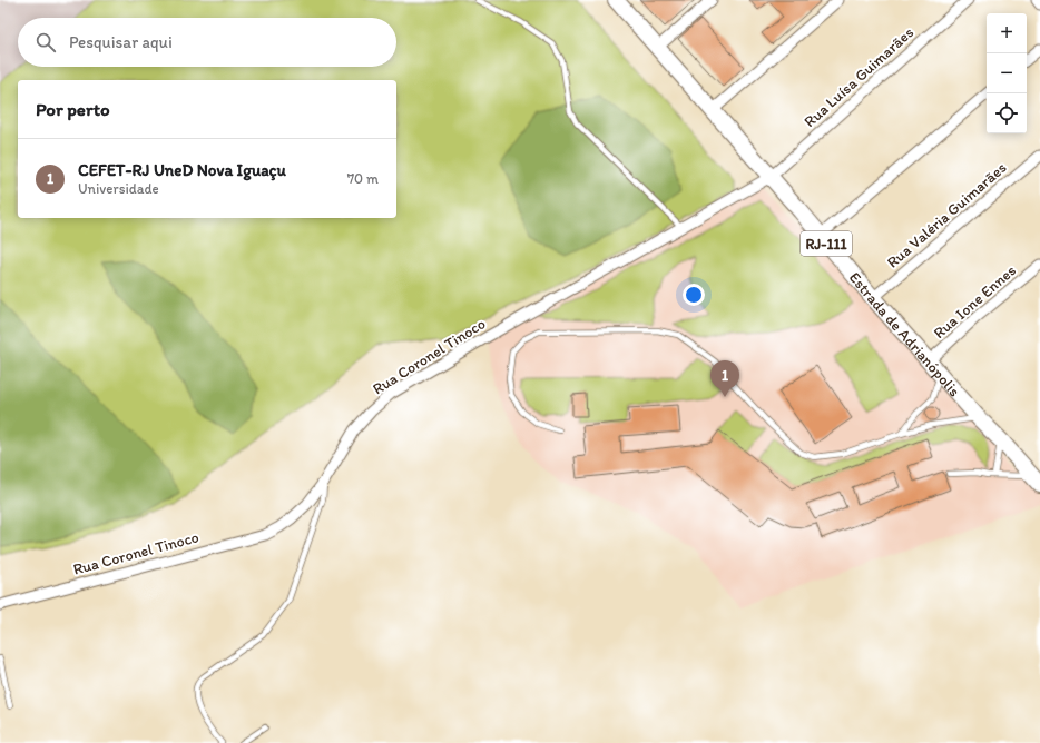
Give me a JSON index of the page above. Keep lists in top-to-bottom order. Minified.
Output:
{"streets":{"main road":["RJ-111","Estrada de Adrianópolis"],"street":["Rua Luísa Guimarães","Rua Valéria Guimarães","Rua Ione Ennes","Rua Coronel Tinoco"]},"crossings":[["Rua Luísa Guimarães","Estrada de Adrianópolis"],["Rua Luísa Guimarães","Rua Coronel Tinoco"],["Rua Valéria Guimarães","Estrada de Adrianópolis"],["Rua Ione Ennes","Estrada de Adrianópolis"],["Estrada de Adrianópolis","Rua Coronel Tinoco"]],"page":{"map_buttons":["+","−"],"search":"Pesquisar aqui","heading":"Por perto","list":[{"mark":"1","name":"CEFET-RJ UneD Nova Iguaçu","note":"Universidade","value":"70 m"}],"pins":"1"}}
